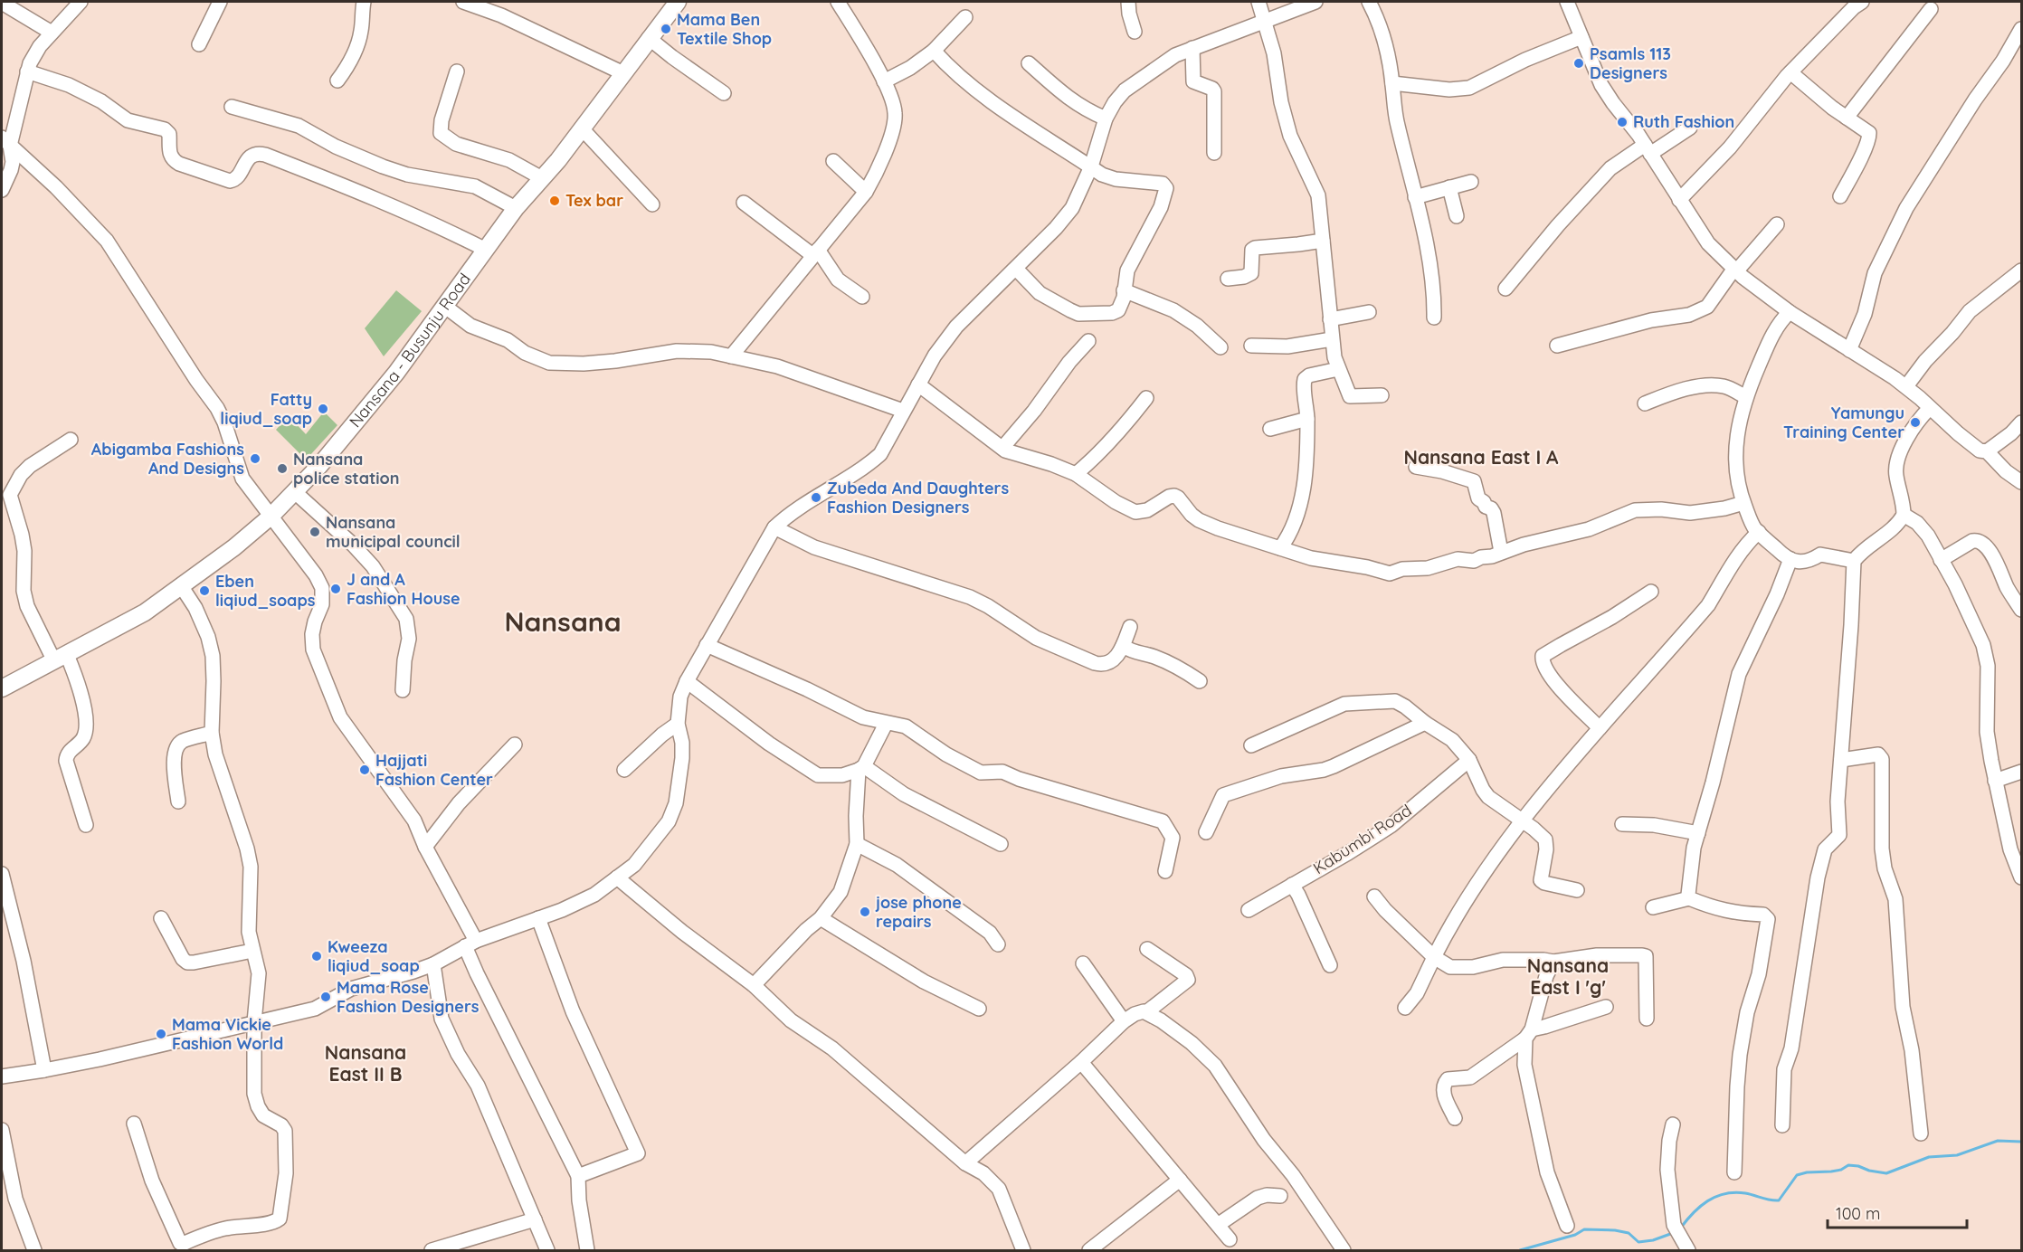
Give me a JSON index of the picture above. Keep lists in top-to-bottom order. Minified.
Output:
{"streets":{"main road":["Nansana - Busunju Road"],"street":["Kabumbi Road"]},"districts":["Nansana East I A","Nansana","Nansana East I 'g'","Nansana East II B"],"places":["Mama Ben Textile Shop","Psamls 113 Designers","Ruth Fashion","Tex bar","Fatty liqiud_soap","Yamungu Training Center","Abigamba Fashions And Designs","Nansana police station","Zubeda And Daughters Fashion Designers","Nansana municipal council","J and A Fashion House","Eben liqiud_soaps","Hajjati Fashion Center","jose phone repairs","Kweeza liqiud_soap","Mama Rose Fashion Designers","Mama Vickie Fashion World"],"scale_bar":"100 m"}
